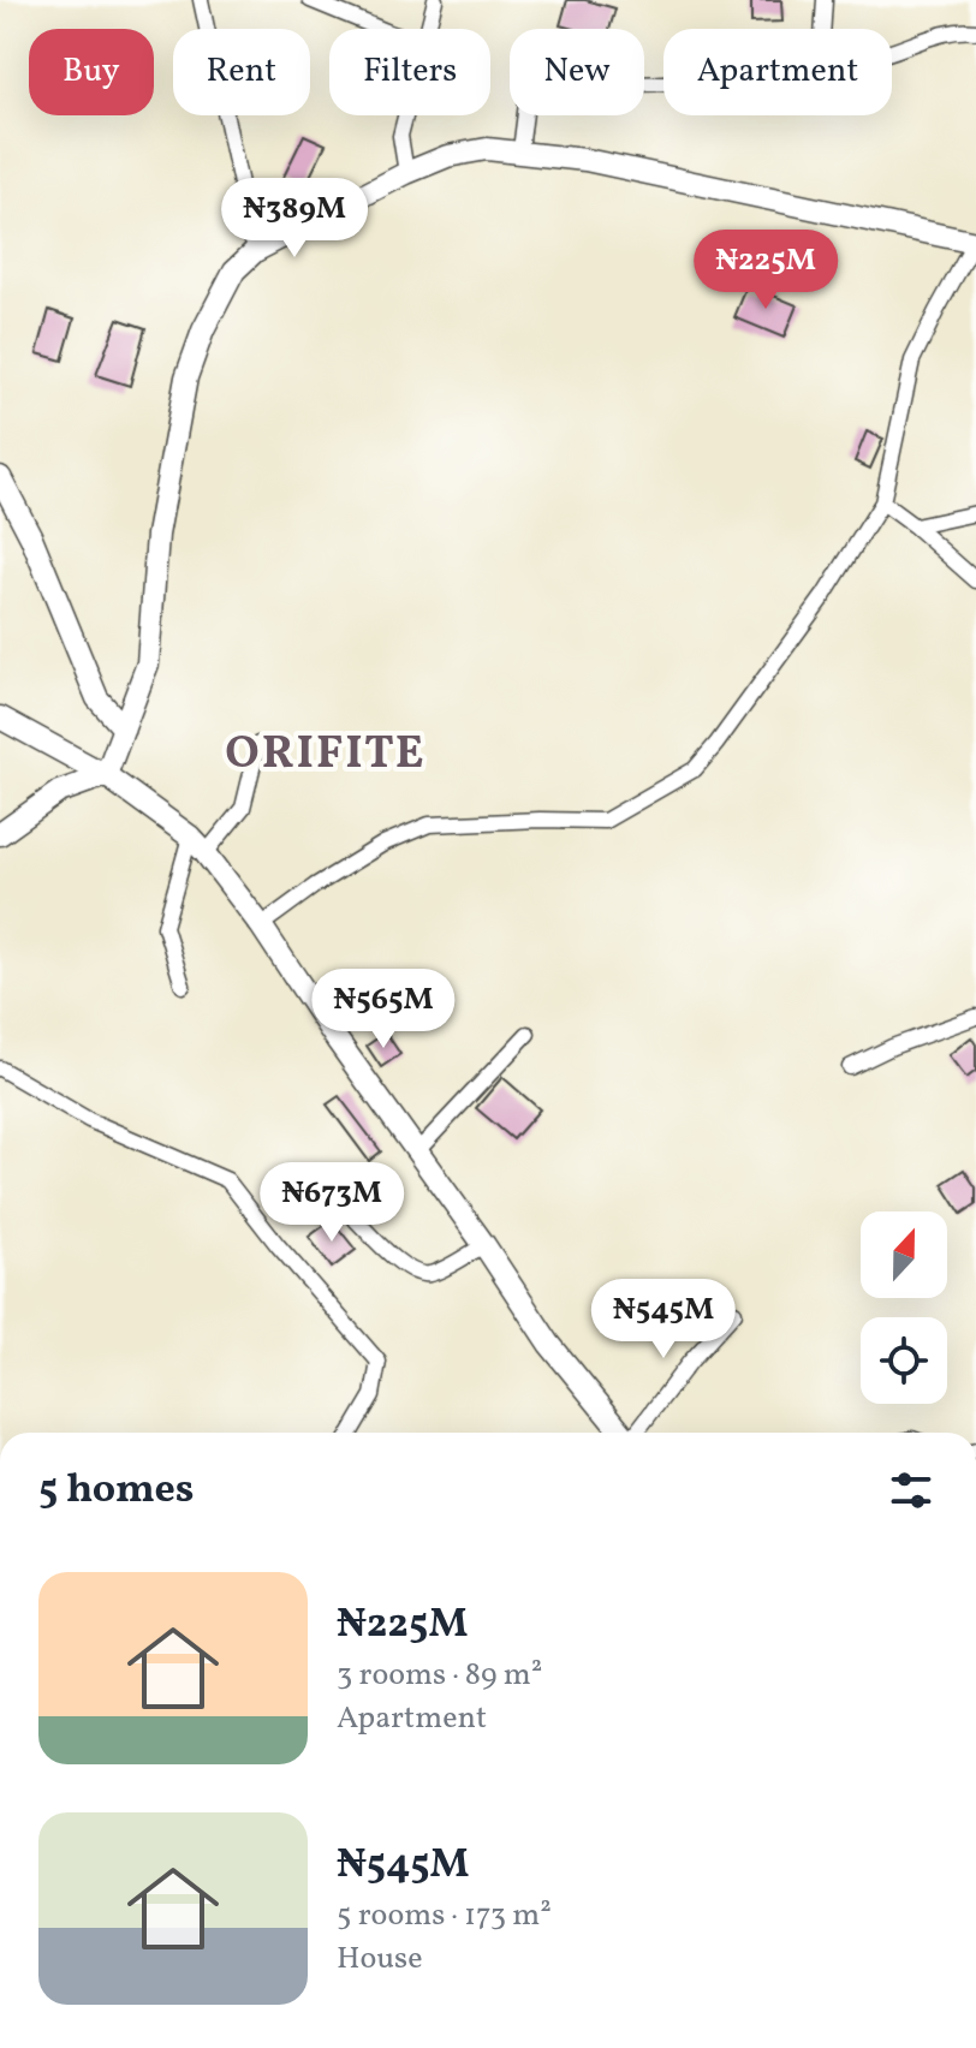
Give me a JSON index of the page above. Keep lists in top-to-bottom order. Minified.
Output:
{"districts":["ORIFITE"],"north":"top","page":{"chip":["Buy","Rent","Filters","New","Apartment"],"price":["₦389M","₦225M","₦565M","₦673M","₦545M"],"heading":"5 homes","list":[{"name":"₦225M","note":"3 rooms · 89 m² · Apartment"},{"name":"₦545M","note":"5 rooms · 173 m² · House"}]}}
